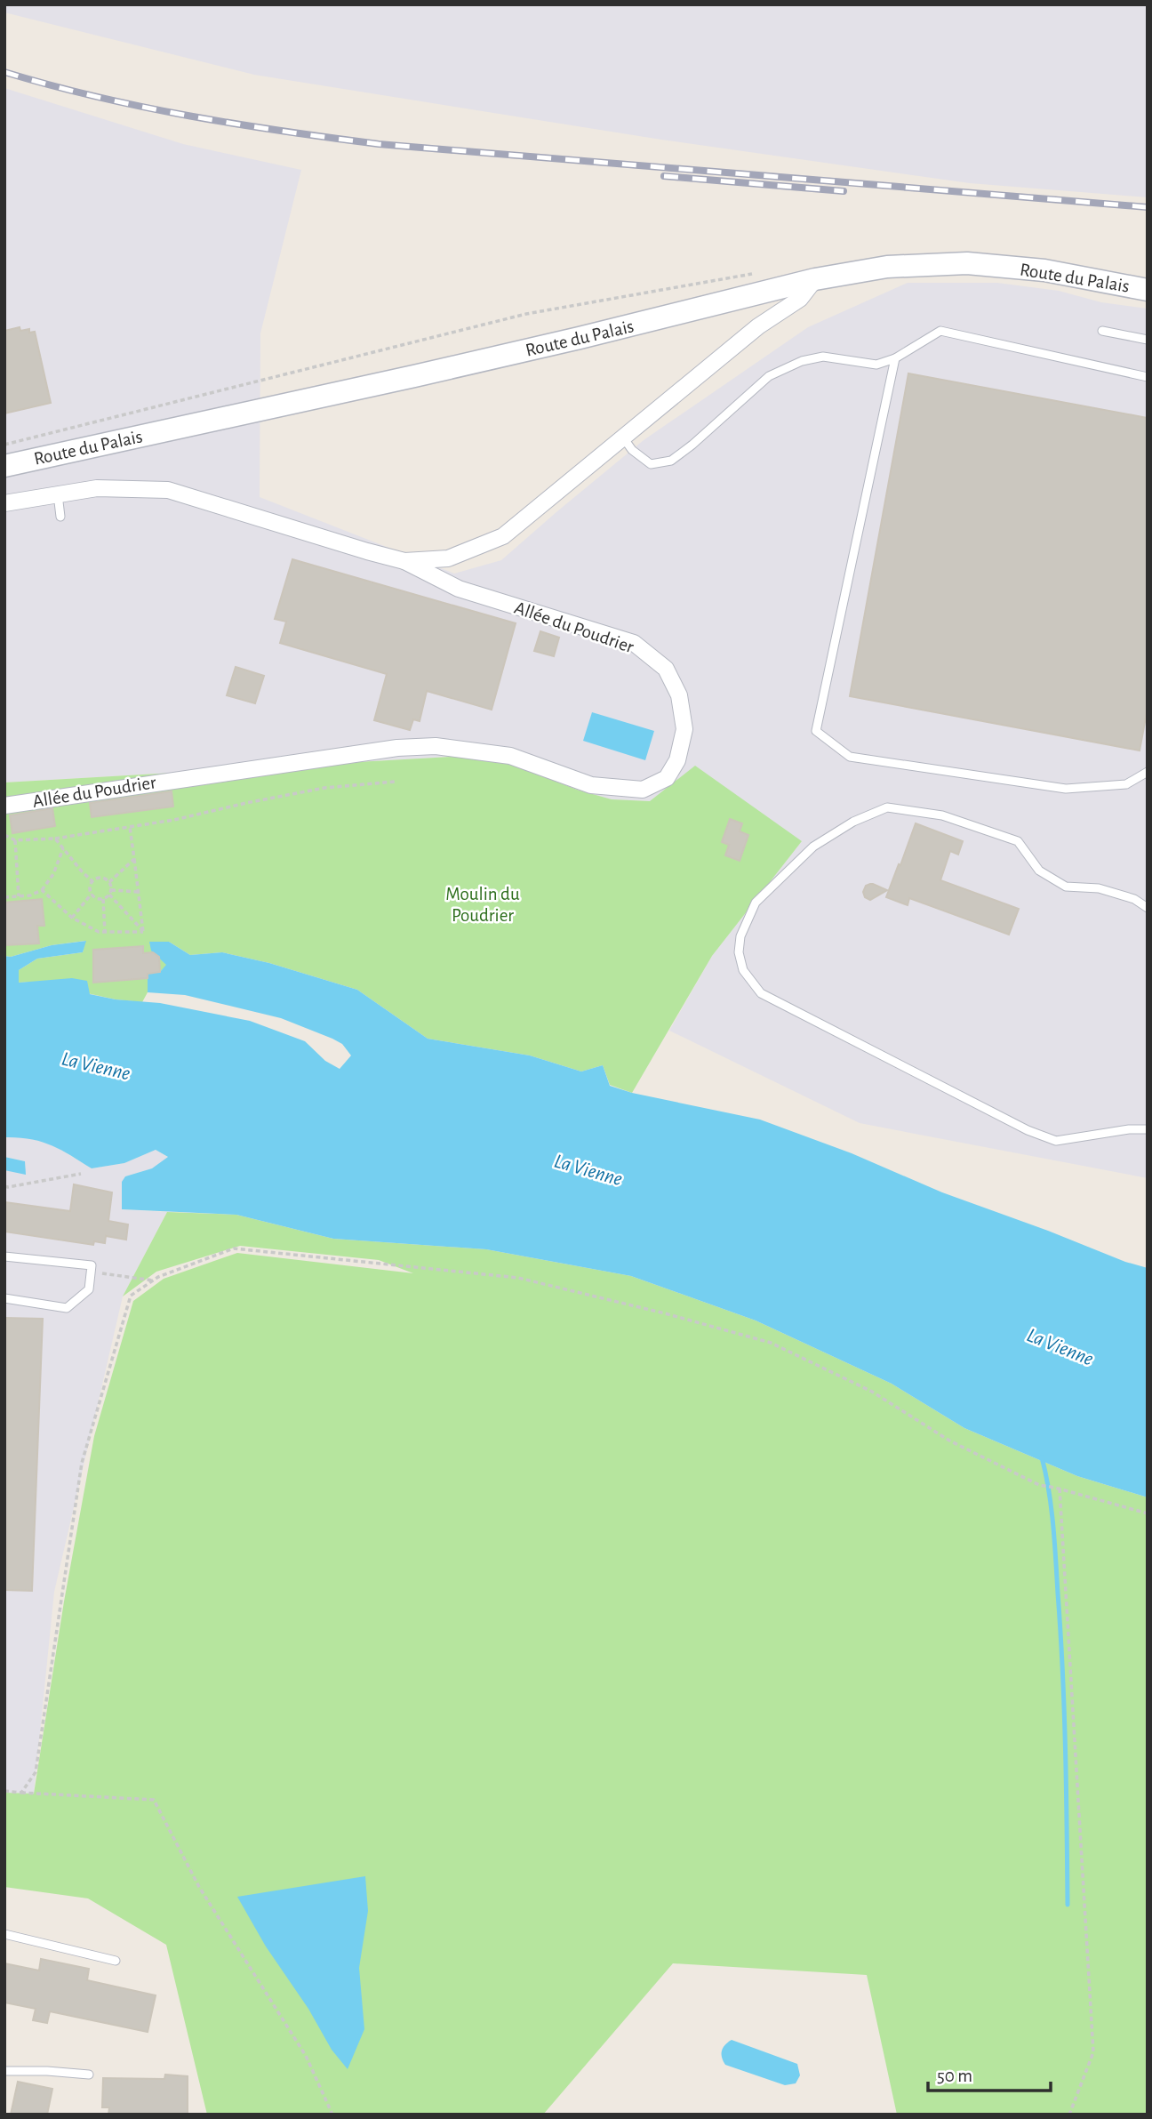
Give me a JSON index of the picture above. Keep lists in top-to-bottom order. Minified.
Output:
{"streets":{"main road":["Route du Palais"],"street":["Allée du Poudrier"]},"water":["La Vienne"],"parks":["Moulin du Poudrier"],"scale_bar":"50 m"}
